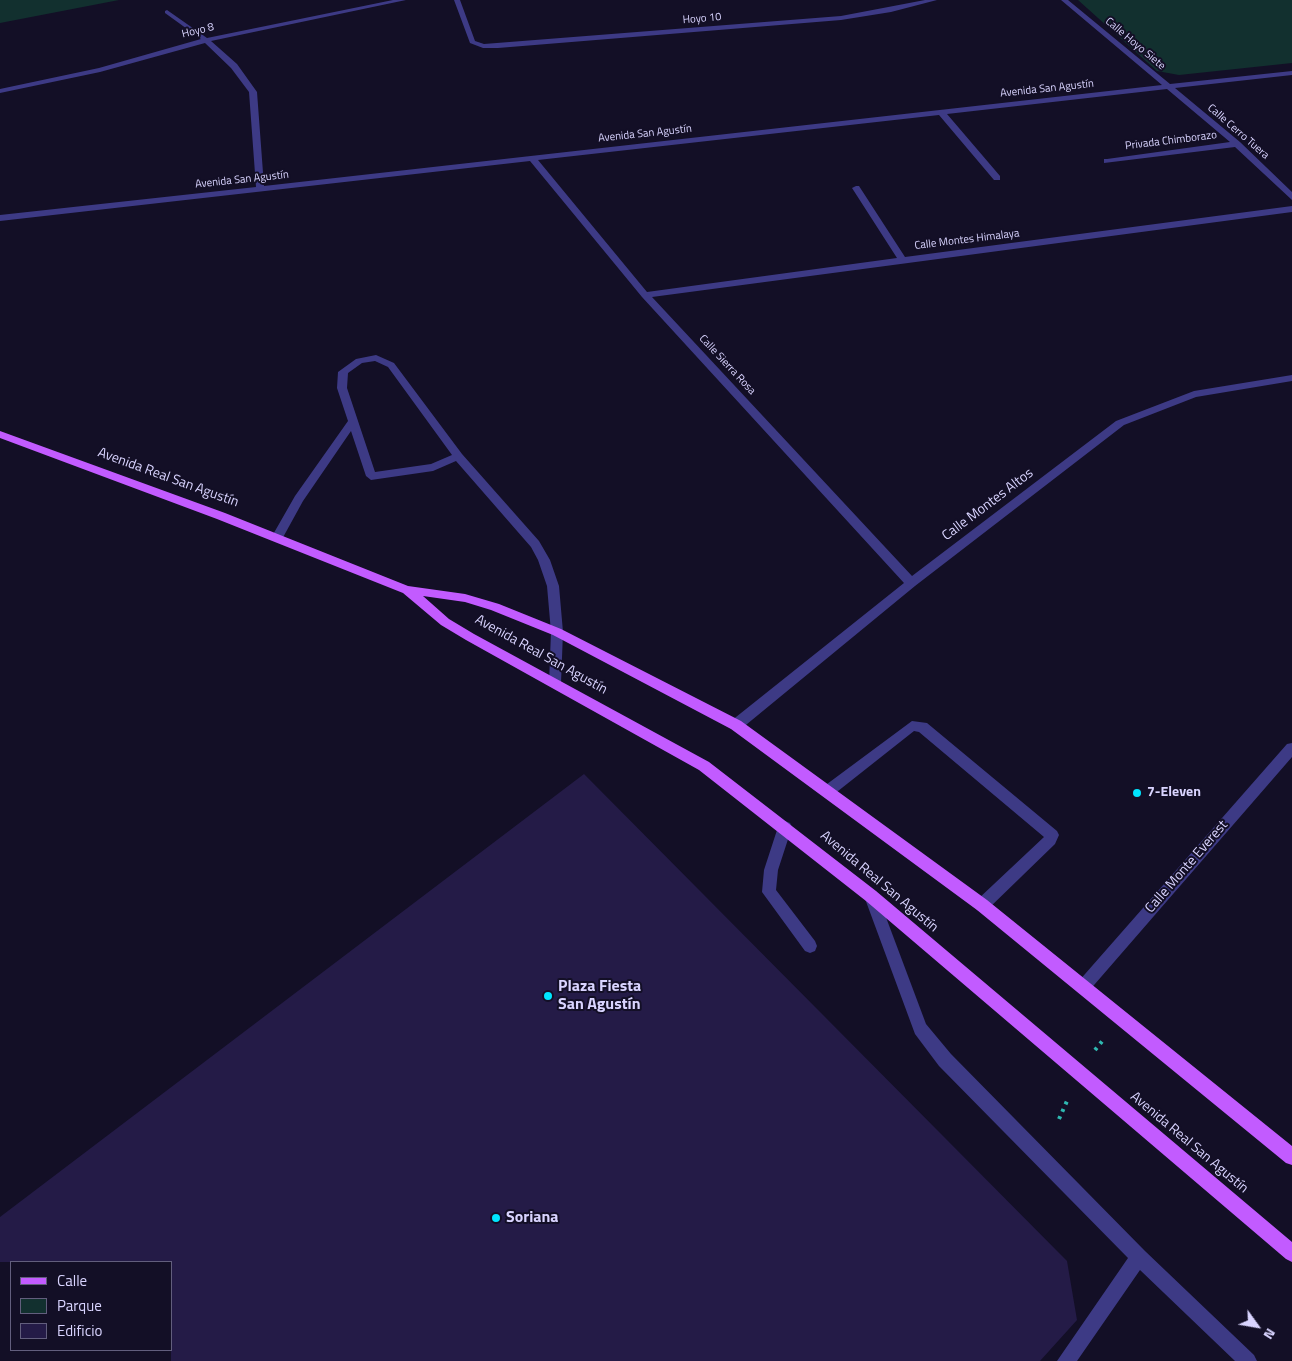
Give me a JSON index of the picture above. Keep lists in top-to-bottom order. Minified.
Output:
{"streets":{"main road":["Avenida Real San Agustín"],"street":["Hoyo 10","Hoyo 8","Calle Hoyo Siete","Avenida San Agustín","Calle Cerro Tuera","Privada Chimborazo","Calle Montes Himalaya","Calle Sierra Rosa","Calle Montes Altos","Calle Monte Everest"]},"crossings":[["Calle Hoyo Siete","Avenida San Agustín"],["Calle Hoyo Siete","Calle Cerro Tuera"],["Avenida San Agustín","Calle Cerro Tuera"],["Avenida San Agustín","Calle Sierra Rosa"],["Calle Cerro Tuera","Privada Chimborazo"],["Calle Montes Himalaya","Calle Sierra Rosa"],["Calle Sierra Rosa","Calle Montes Altos"],["Avenida Real San Agustín","Calle Montes Altos"],["Avenida Real San Agustín","Calle Monte Everest"]],"places":["7-Eleven","Plaza Fiesta San Agustín","Soriana"],"legend":["Calle","Parque","Edificio"],"north":"bottom right"}
